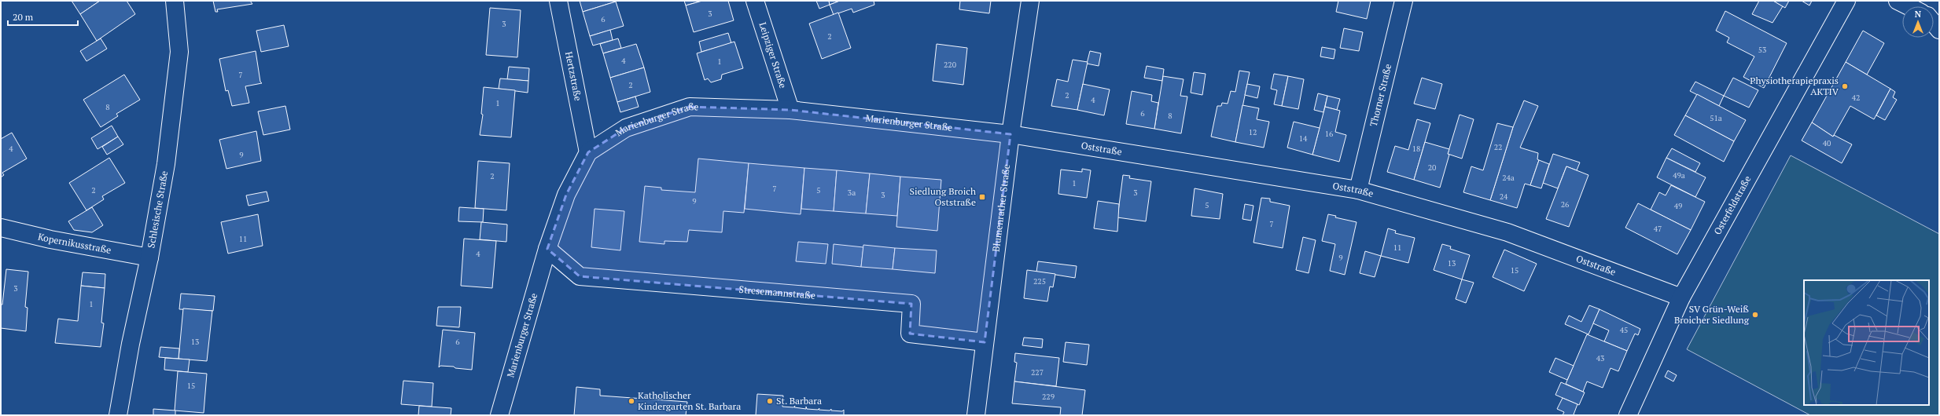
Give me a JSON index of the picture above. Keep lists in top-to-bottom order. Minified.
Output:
{"streets":{"street":["Leipziger Straße","Hertzstraße","Thorner Straße","Marienburger Straße","Oststraße","Osterfeldstraße","Blumenrather Straße","Schlesische Straße","Kopernikusstraße","Stresemannstraße"]},"crossings":[["Leipziger Straße","Marienburger Straße"],["Hertzstraße","Marienburger Straße"],["Thorner Straße","Oststraße"],["Marienburger Straße","Oststraße"],["Marienburger Straße","Blumenrather Straße"],["Marienburger Straße","Stresemannstraße"],["Oststraße","Osterfeldstraße"],["Oststraße","Blumenrather Straße"],["Blumenrather Straße","Stresemannstraße"],["Schlesische Straße","Kopernikusstraße"]],"places":{"other":["Physiotherapiepraxis AKTIV","SV Grün-Weiß Broicher Siedlung","Katholischer Kindergarten St. Barbara","St. Barbara"],"transit":["Siedlung Broich Oststraße"]},"house_numbers":["3","6","3","2","53","4","1","220","7","2","2","42","4","1","8","6","8","51a","12","16","14","40","22","4","18","9","20","49a","2","24a","1","7","2","5","3a","3","3","24","9","26","5","49","7","47","11","11","4","9","13","15","225","3","1","45","13","6","43","227","15","229"],"scale_bar":"20 m","north":"top"}
